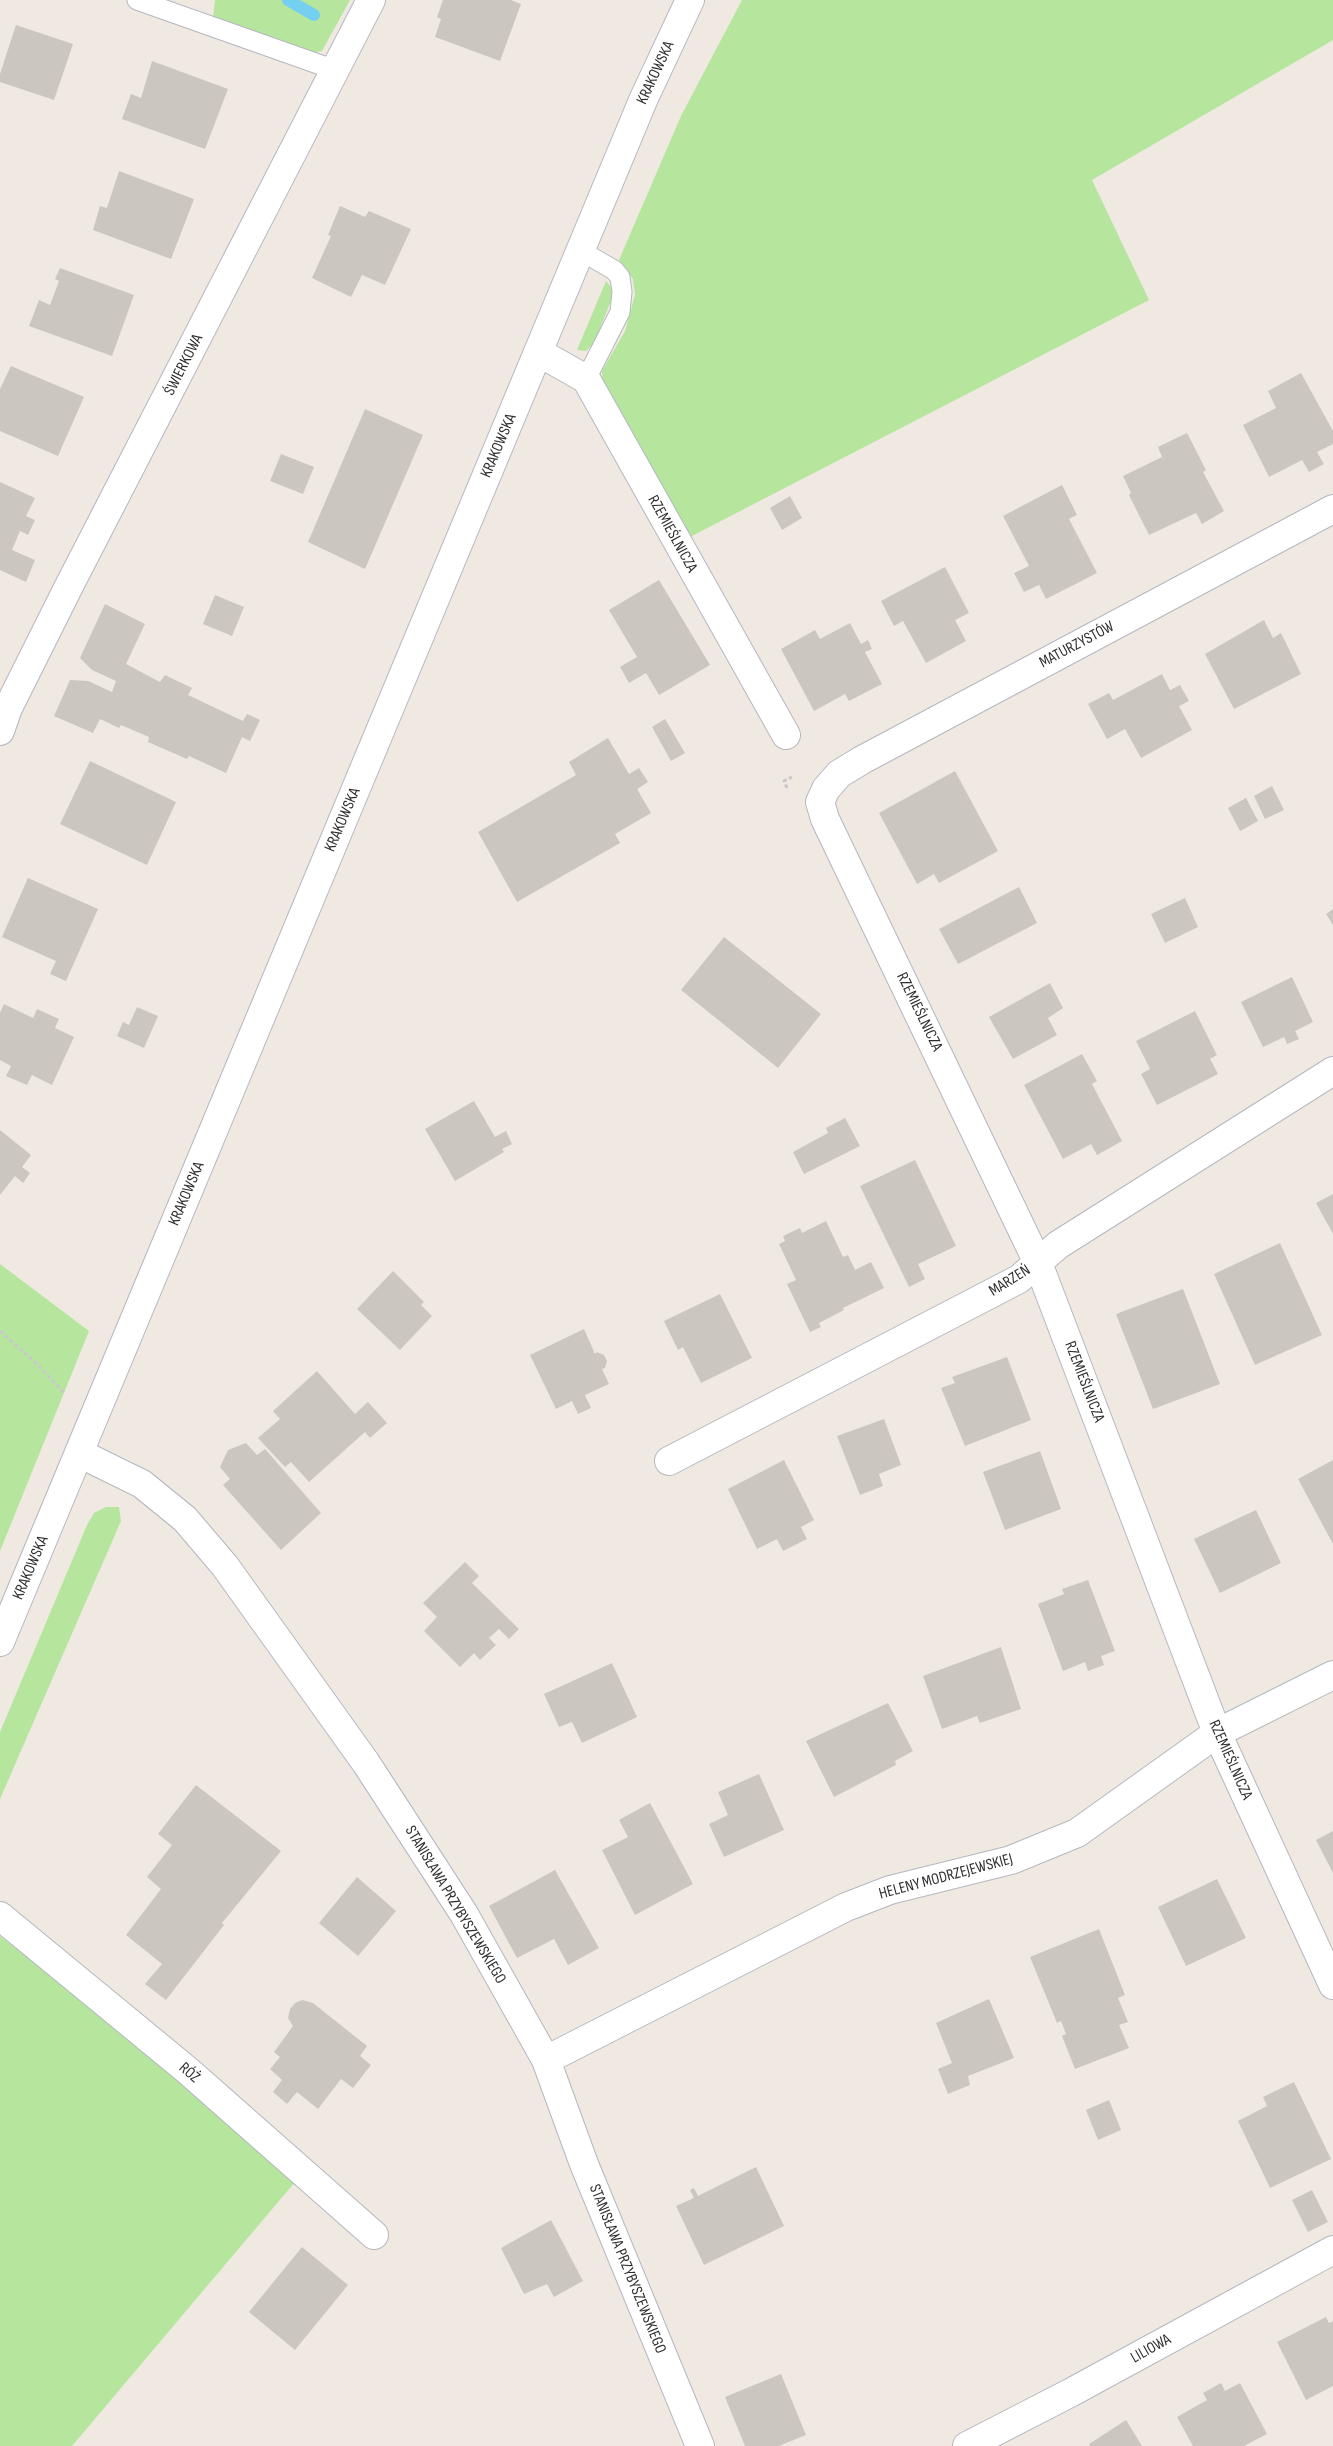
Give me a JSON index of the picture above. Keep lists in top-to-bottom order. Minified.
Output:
{"streets":{"street":["KRAKOWSKA","ŚWIERKOWA","RZEMIEŚLNICZA","MATURZYSTÓW","MARZEŃ","HELENY MODRZEJEWSKIEJ","STANISŁAWA PRZYBYSZEWSKIEGO","RÓŻ","LILIOWA"]},"crossings":[["KRAKOWSKA","STANISŁAWA PRZYBYSZEWSKIEGO"],["RZEMIEŚLNICZA","MATURZYSTÓW"],["RZEMIEŚLNICZA","MARZEŃ"],["RZEMIEŚLNICZA","HELENY MODRZEJEWSKIEJ"],["HELENY MODRZEJEWSKIEJ","STANISŁAWA PRZYBYSZEWSKIEGO"]]}
